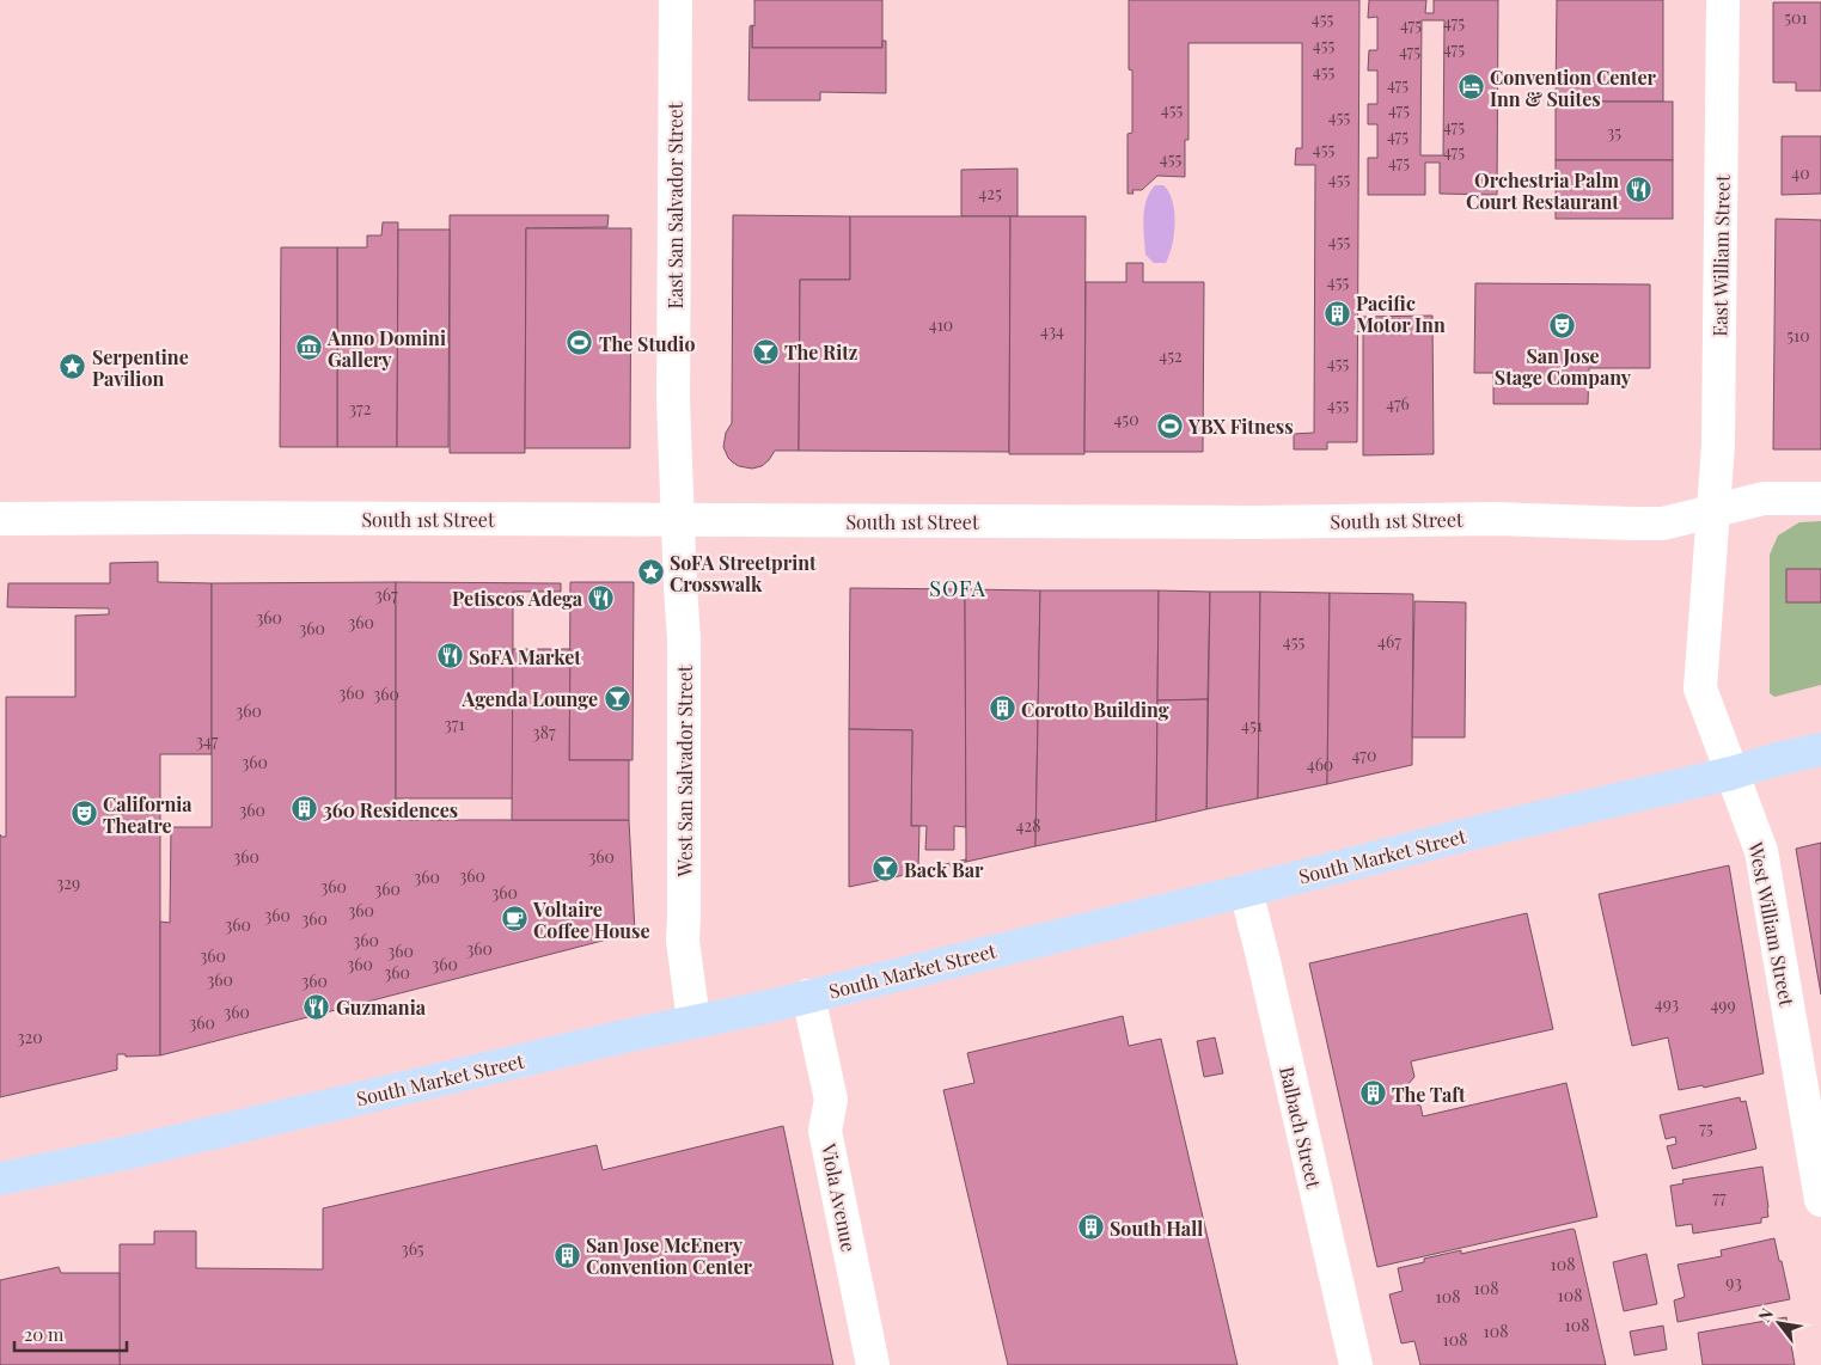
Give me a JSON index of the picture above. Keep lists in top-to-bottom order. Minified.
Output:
{"streets":{"main road":["South Market Street"],"street":["East San Salvador Street","East William Street","South 1st Street","West San Salvador Street","West William Street","Balbach Street","Viola Avenue"]},"crossings":[["East San Salvador Street","South 1st Street"],["East San Salvador Street","West San Salvador Street"],["East William Street","South 1st Street"],["East William Street","West William Street"],["South 1st Street","West San Salvador Street"],["South 1st Street","West William Street"],["West San Salvador Street","South Market Street"],["South Market Street","West William Street"],["South Market Street","Balbach Street"],["South Market Street","Viola Avenue"]],"districts":["SOFA"],"places":{"hotel":["Convention Center Inn & Suites"],"restaurant":["Orchestria Palm Court Restaurant","Petiscos Adega","SoFA Market","Guzmania"],"building":["Pacific Motor Inn","Corotto Building","360 Residences","The Taft","South Hall","San Jose McEnery Convention Center"],"theatre":["San Jose Stage Company","California Theatre"],"sports":["The Studio","YBX Fitness"],"museum":["Anno Domini Gallery"],"bar":["The Ritz","Agenda Lounge","Back Bar"],"place":["Serpentine Pavilion","SoFA Streetprint Crosswalk"],"cafe":["Voltaire Coffee House"]},"house_numbers":["501","455","475","475","455","475","475","455","475","455","475","455","475","35","475","455","475","455","475","40","455","425","455","455","410","434","510","452","455","476","455","372","450","367","360","360","360","455","467","360","360","360","371","451","387","347","470","360","460","360","428","360","360","360","360","329","360","360","360","360","360","360","360","360","360","360","360","360","360","360","360","360","493","499","360","360","320","75","77","365","108","93","108","108","108","108","108","108"],"scale_bar":"20 m","north":"top left"}
